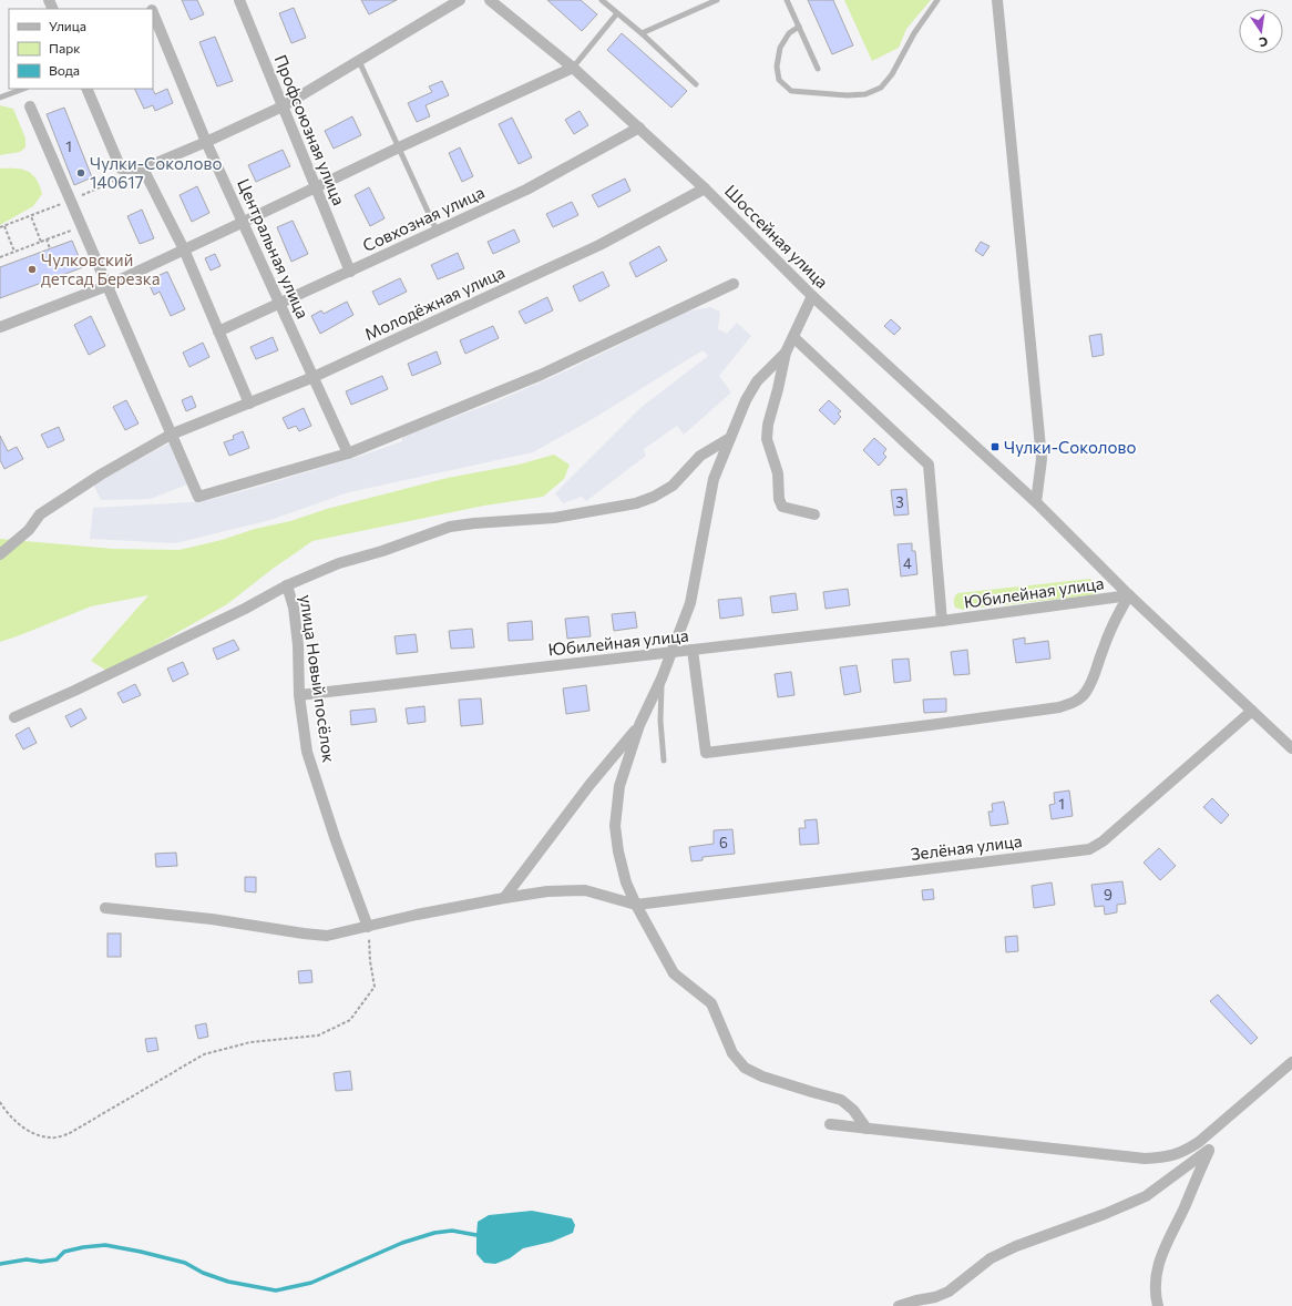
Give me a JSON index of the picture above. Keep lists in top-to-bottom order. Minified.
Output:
{"streets":{"street":["Профсоюзная улица","Совхозная улица","Шоссейная улица","Центральная улица","Молодёжная улица","Юбилейная улица","улица Новый посёлок","Зелёная улица"]},"crossings":[["Профсоюзная улица","Совхозная улица"],["Совхозная улица","Шоссейная улица"],["Совхозная улица","Центральная улица"],["Шоссейная улица","Молодёжная улица"],["Шоссейная улица","Юбилейная улица"],["Шоссейная улица","Зелёная улица"],["Центральная улица","Молодёжная улица"],["Юбилейная улица","улица Новый посёлок"]],"places":{"other":["Чулки-Соколово 140617","Чулковский детсад Березка"],"transit":["Чулки-Соколово"]},"house_numbers":["1","3","4","1","6","9"],"legend":["Улица","Парк","Вода"],"north":"bottom"}
